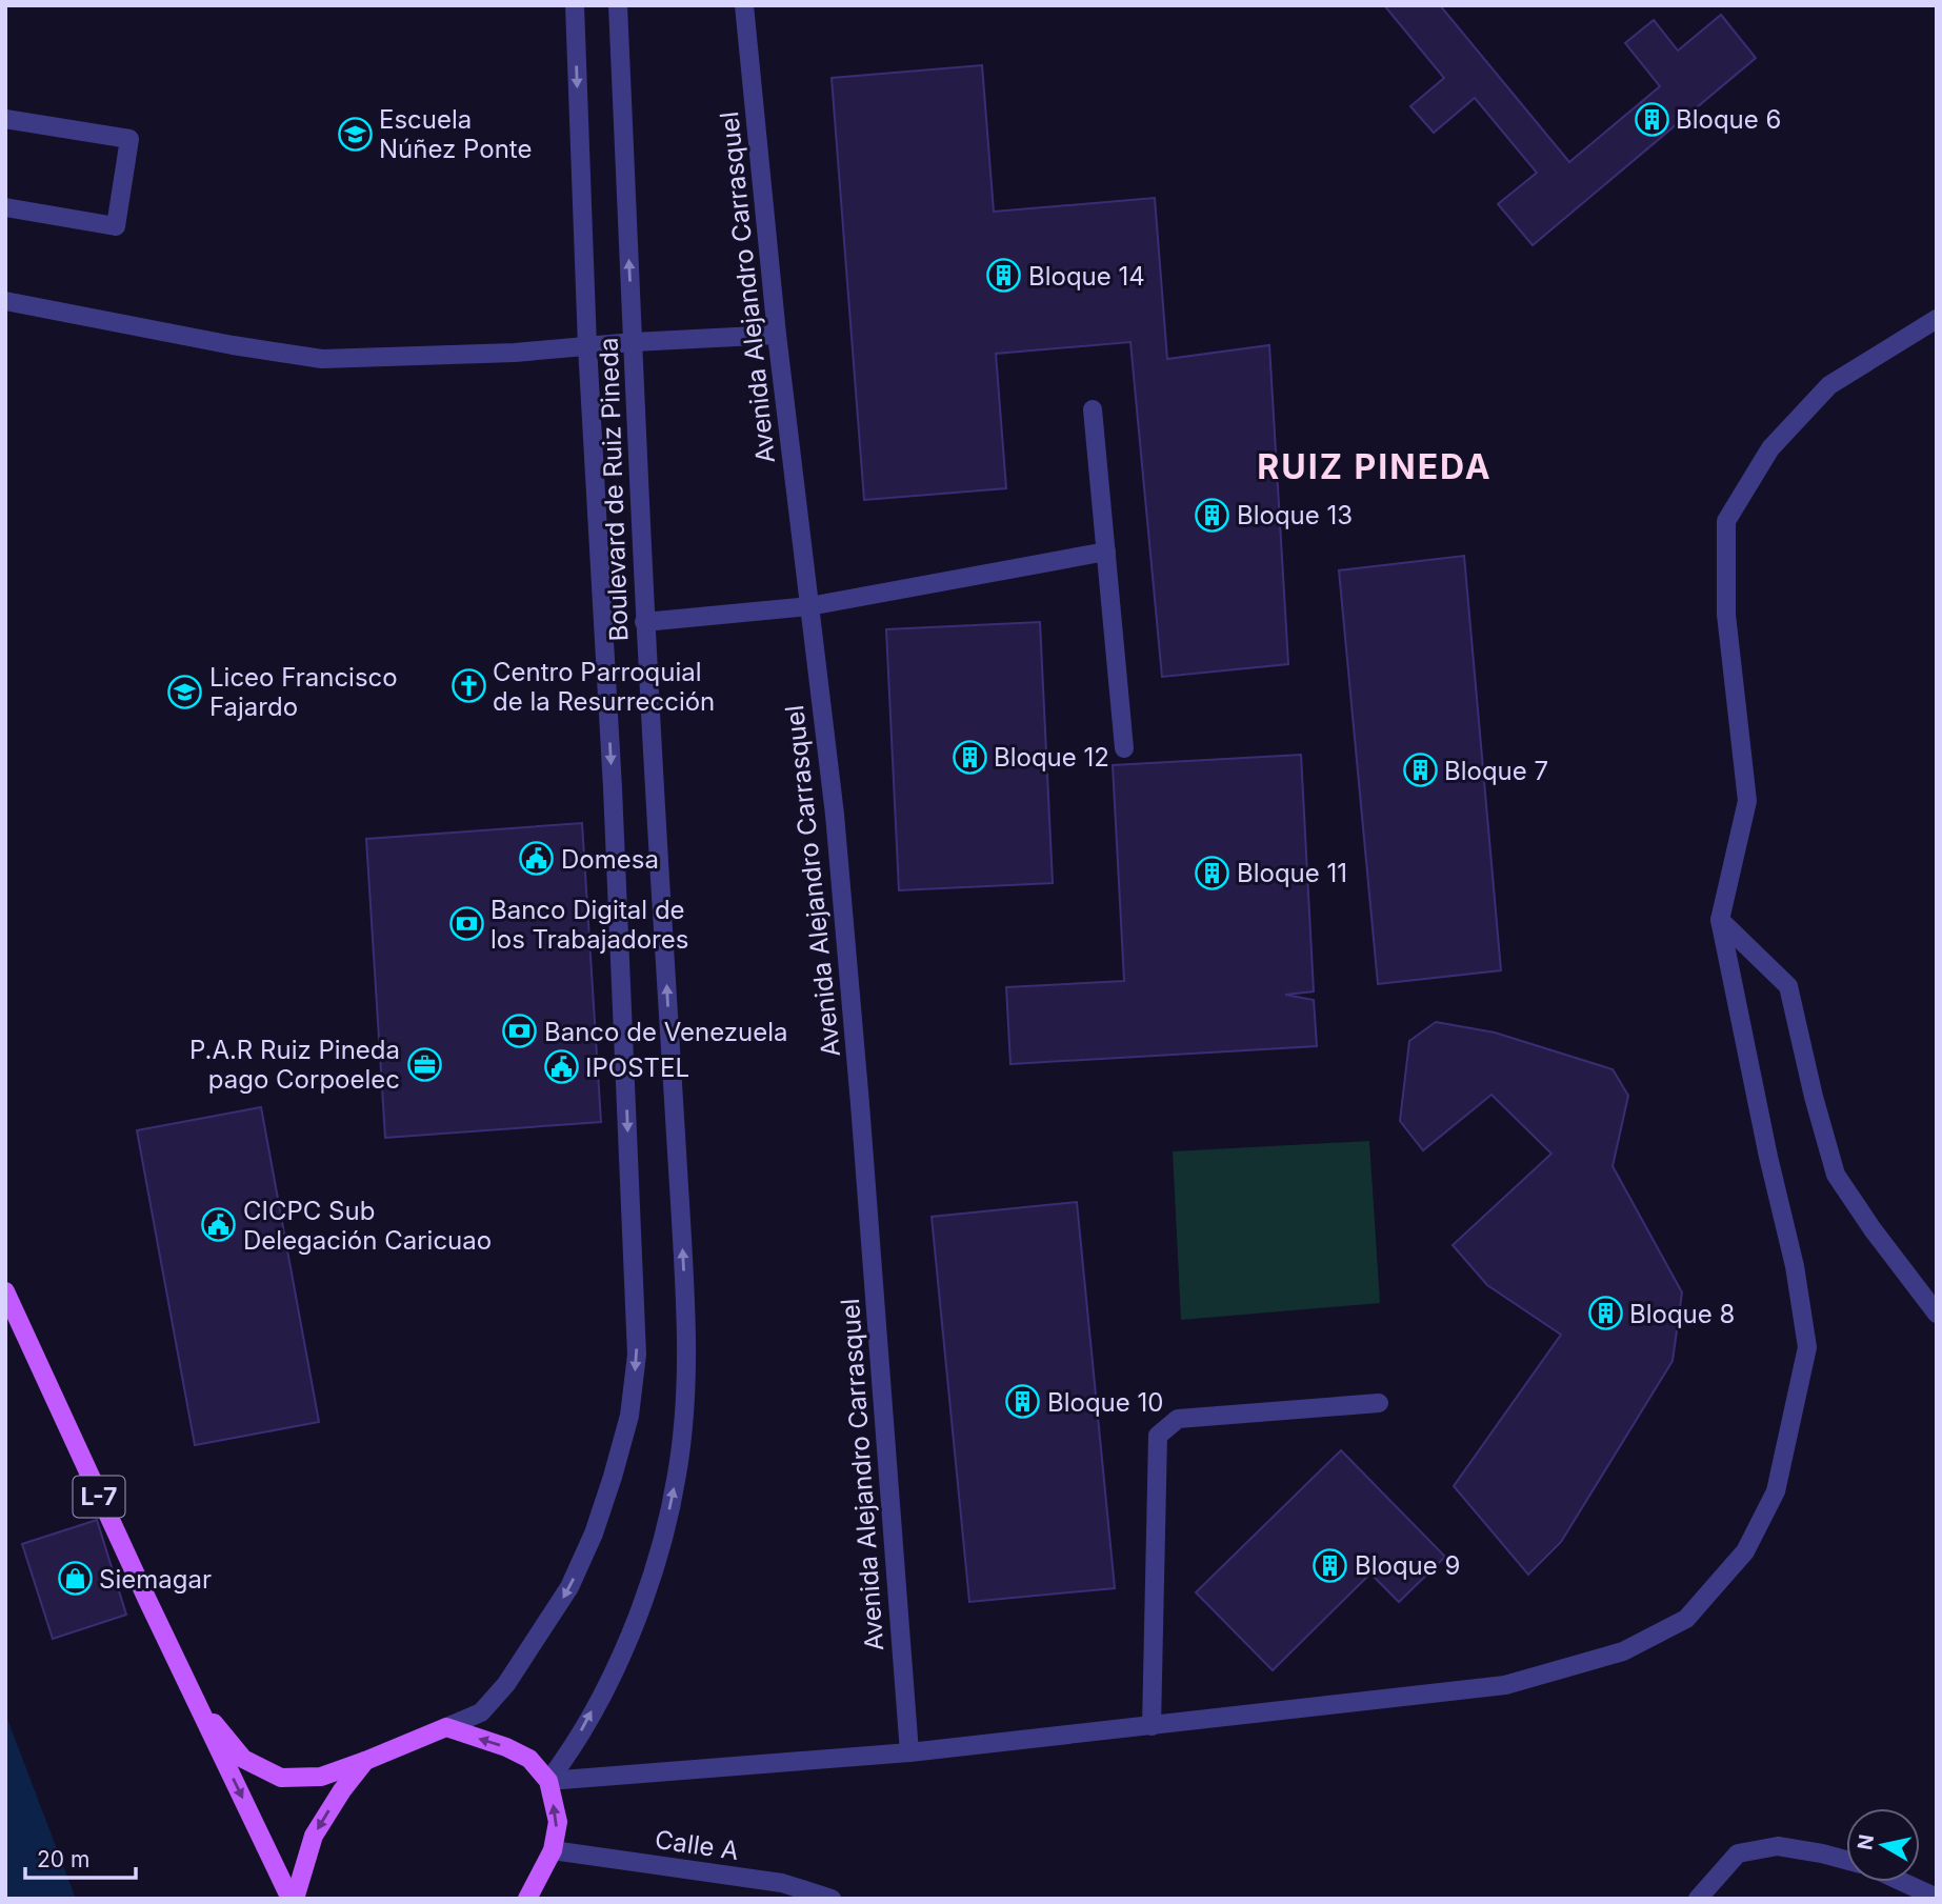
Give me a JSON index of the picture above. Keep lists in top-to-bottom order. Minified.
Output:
{"streets":{"main road":["L-7"],"street":["Avenida Alejandro Carrasquel","Boulevard de Ruiz Pineda","Calle A"]},"districts":["RUIZ PINEDA"],"places":{"building":["Bloque 6","Bloque 14","Bloque 13","Bloque 12","Bloque 7","Bloque 11","Bloque 8","Bloque 10","Bloque 9"],"school or university":["Escuela Núñez Ponte","Liceo Francisco Fajardo"],"church":["Centro Parroquial de la Resurrección"],"public building":["Domesa","IPOSTEL","CICPC Sub Delegación Caricuao"],"bank":["Banco Digital de los Trabajadores","Banco de Venezuela"],"office":["P.A.R Ruiz Pineda pago Corpoelec"],"shop":["Siemagar"]},"scale_bar":"20 m","north":"left"}
